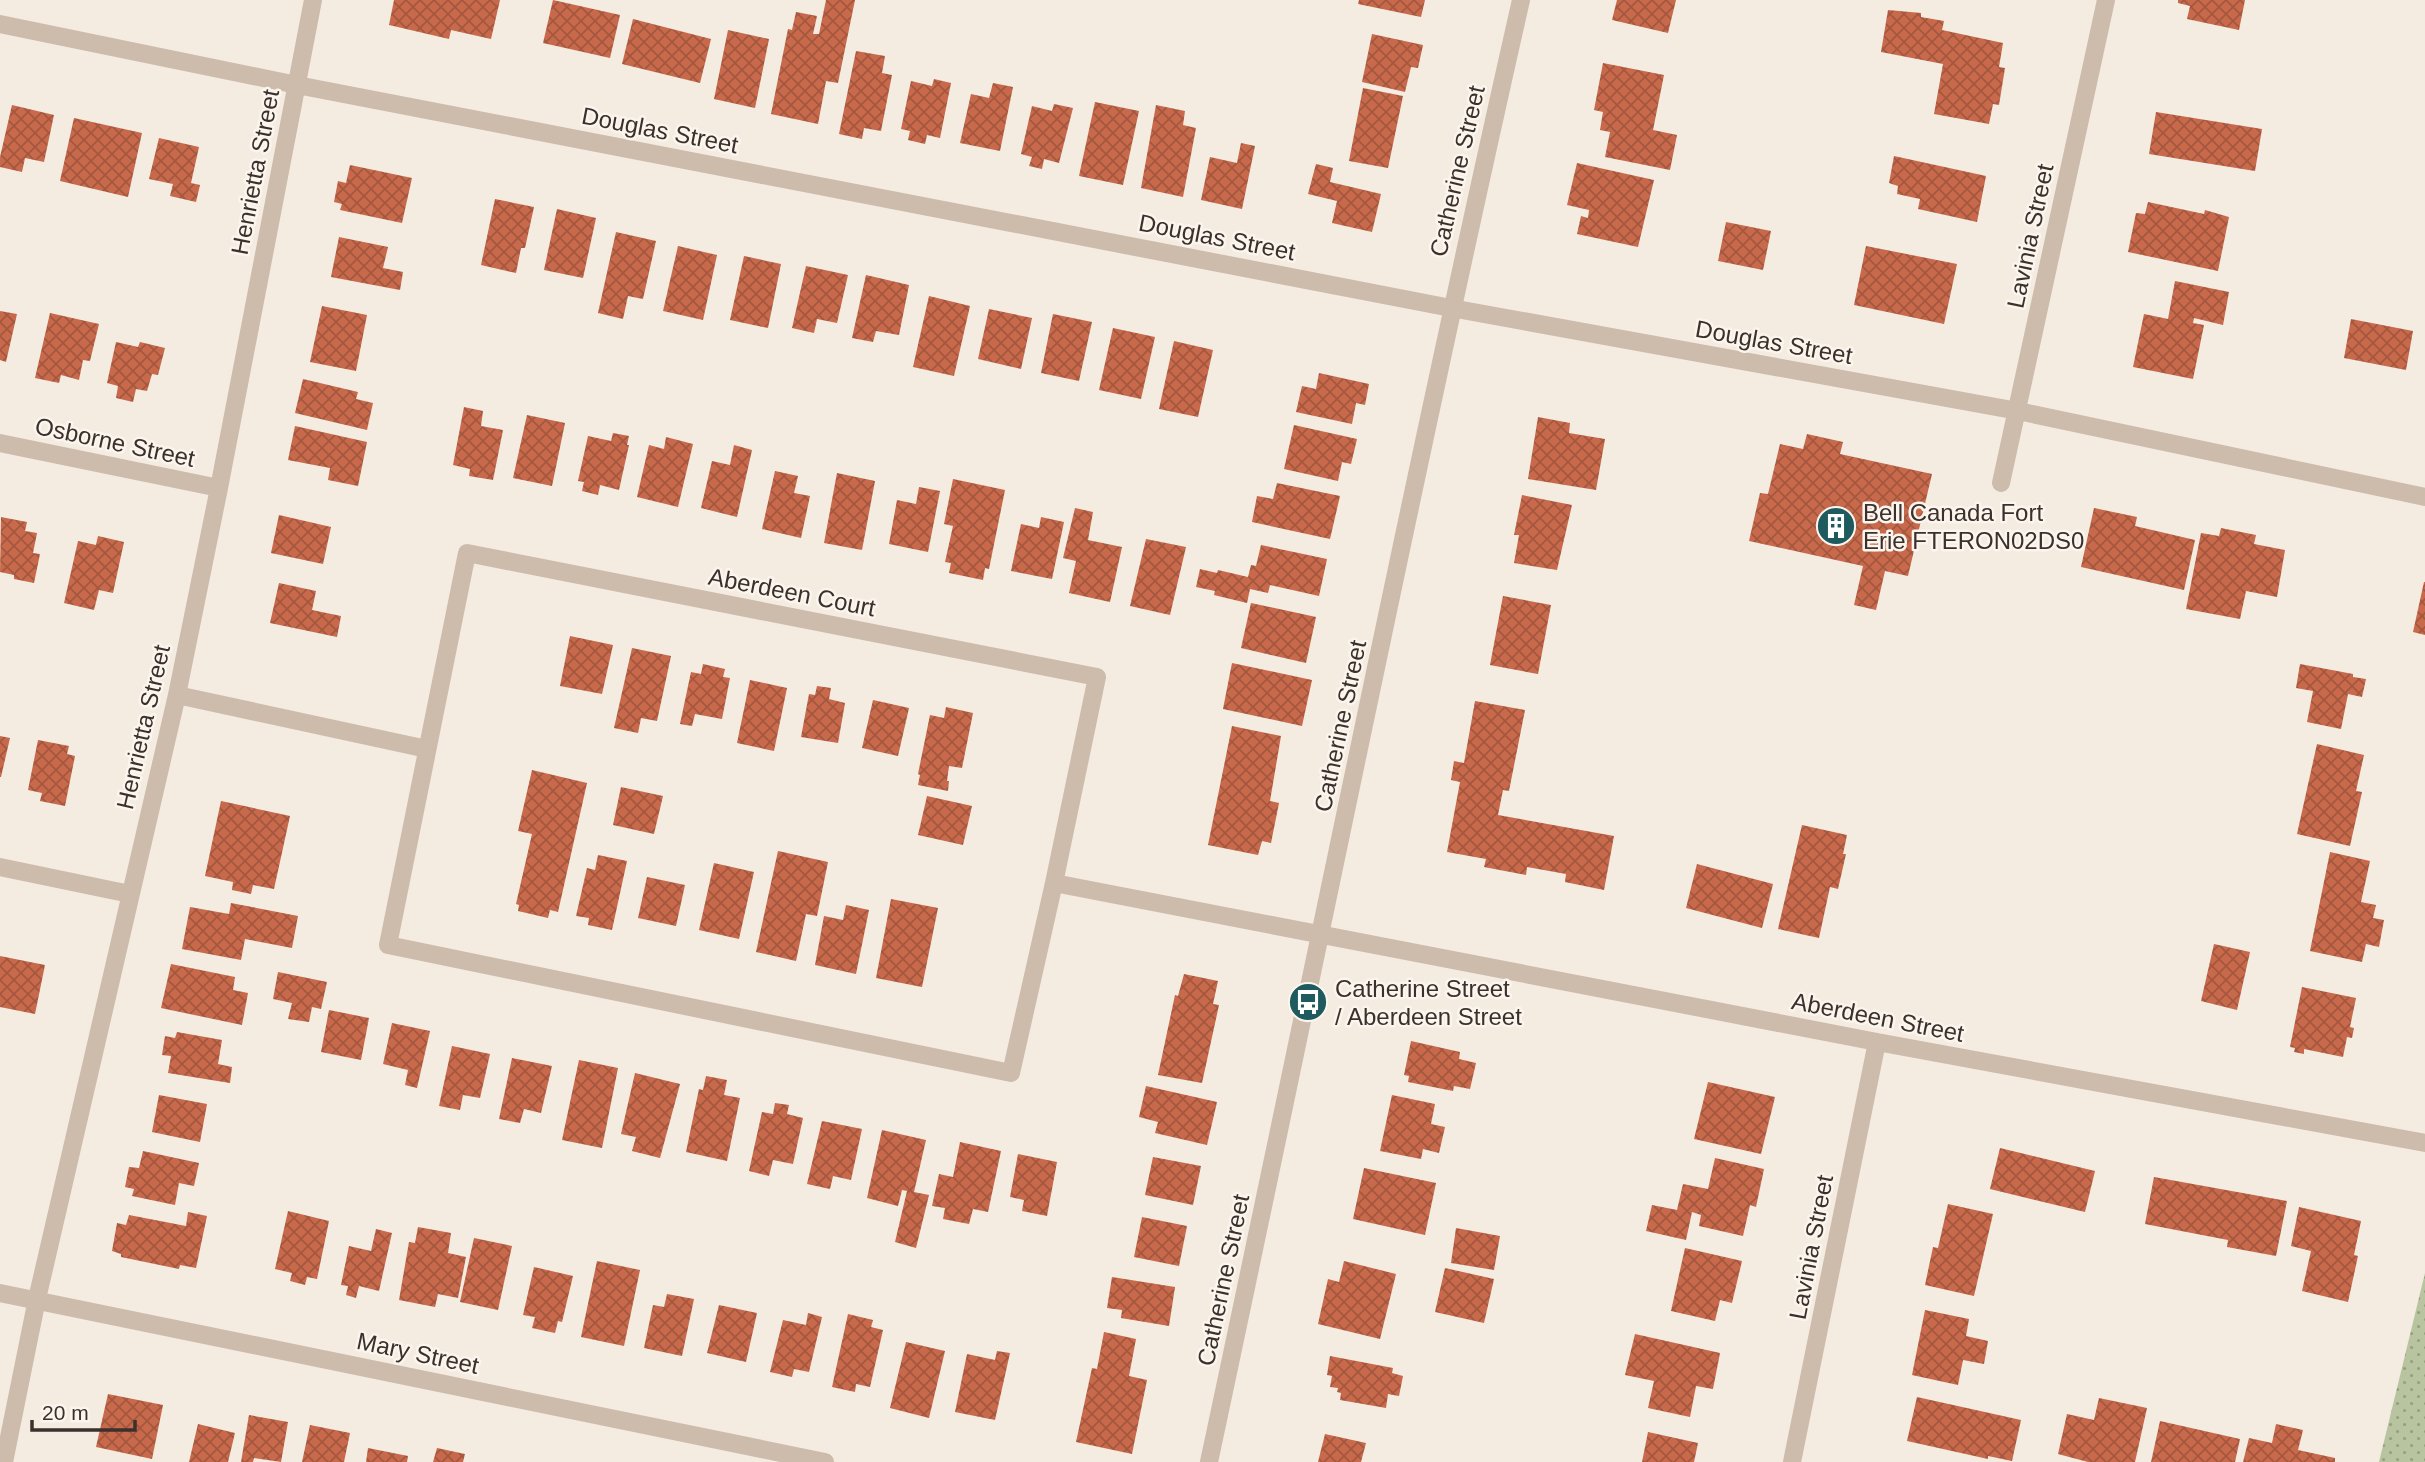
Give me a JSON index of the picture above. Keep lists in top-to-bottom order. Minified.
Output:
{"streets":{"street":["Douglas Street","Catherine Street","Henrietta Street","Lavinia Street","Osborne Street","Aberdeen Court","Aberdeen Street","Mary Street"]},"crossings":[["Douglas Street","Catherine Street"],["Douglas Street","Henrietta Street"],["Douglas Street","Lavinia Street"],["Catherine Street","Aberdeen Street"],["Henrietta Street","Osborne Street"],["Henrietta Street","Mary Street"],["Lavinia Street","Aberdeen Street"]],"places":{"building":["Bell Canada Fort Erie FTERON02DS0"],"bus stop":["Catherine Street / Aberdeen Street"]},"scale_bar":"20 m"}
